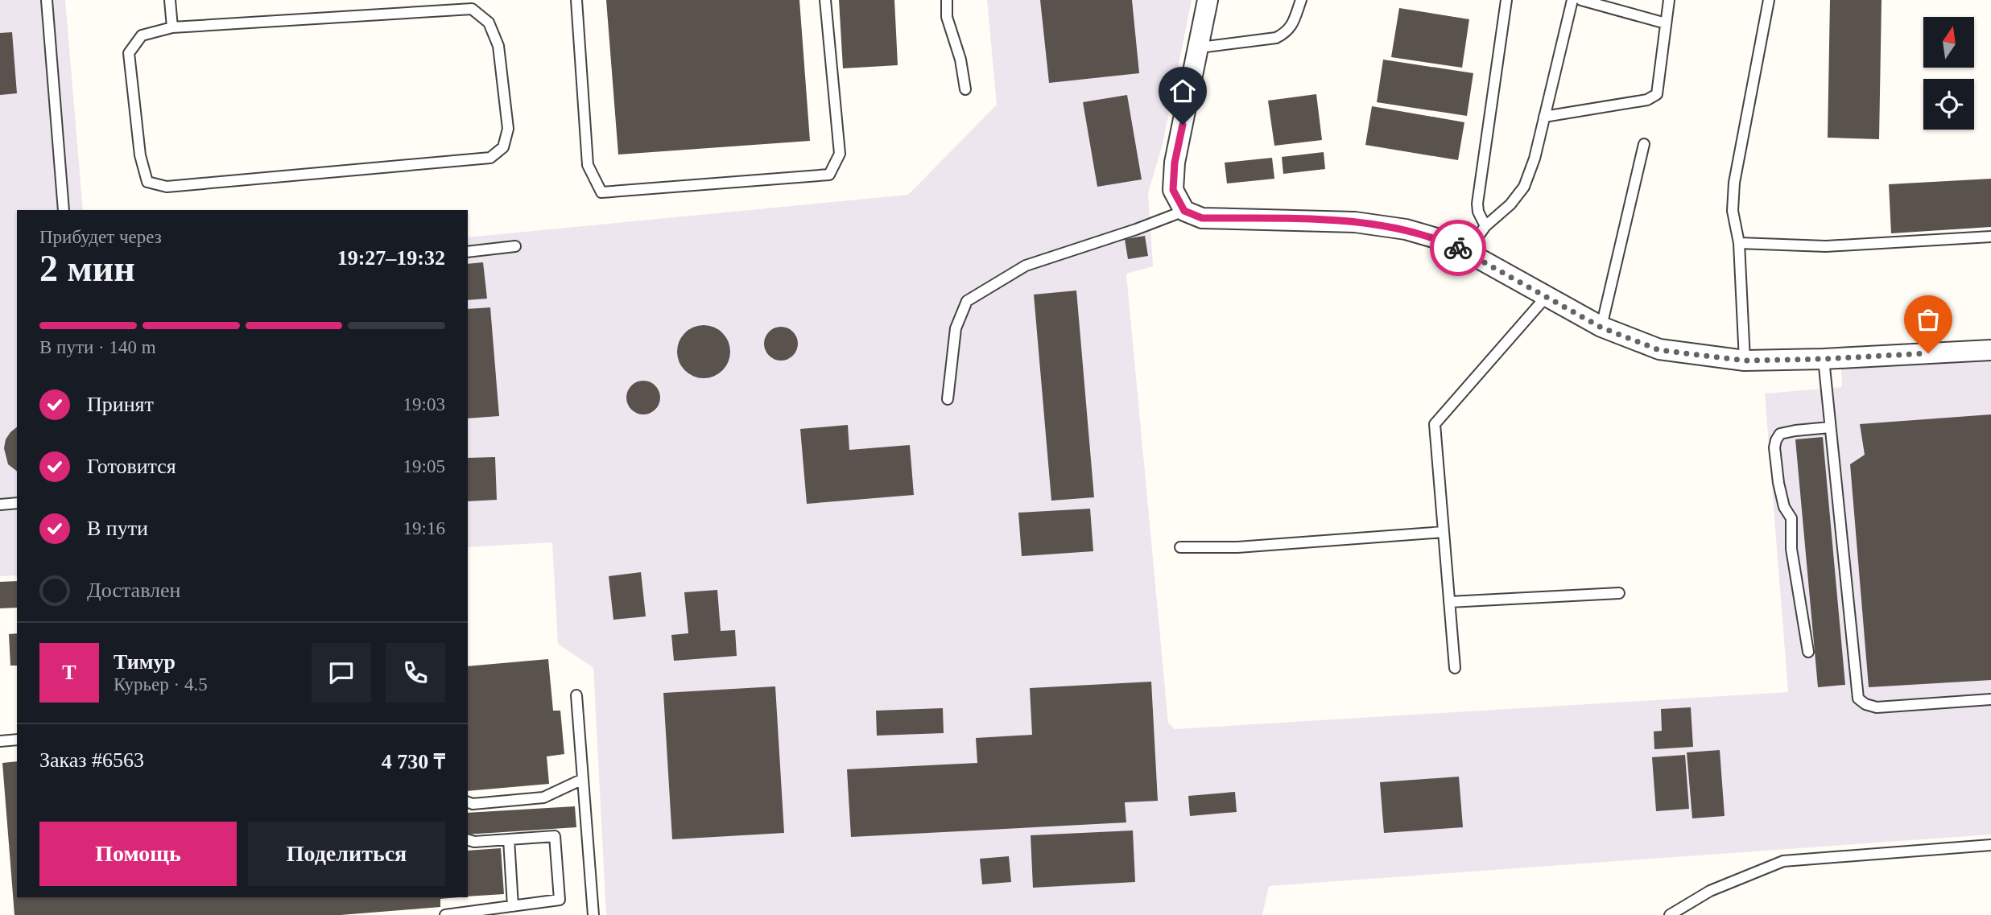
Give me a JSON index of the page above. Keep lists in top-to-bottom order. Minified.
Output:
{"north":"top","page":{"heading":["2 мин","Прибудет через","19:27–19:32"],"panel":["Тимур","Курьер · 4.5","Заказ #6563","4 730 ₸"],"bar":"В пути · 140 m","list":[["Принят","19:03"],["Готовится","19:05"],["В пути","19:16"],"Доставлен"],"round":"Т","buttons":["Помощь","Поделиться"]}}
